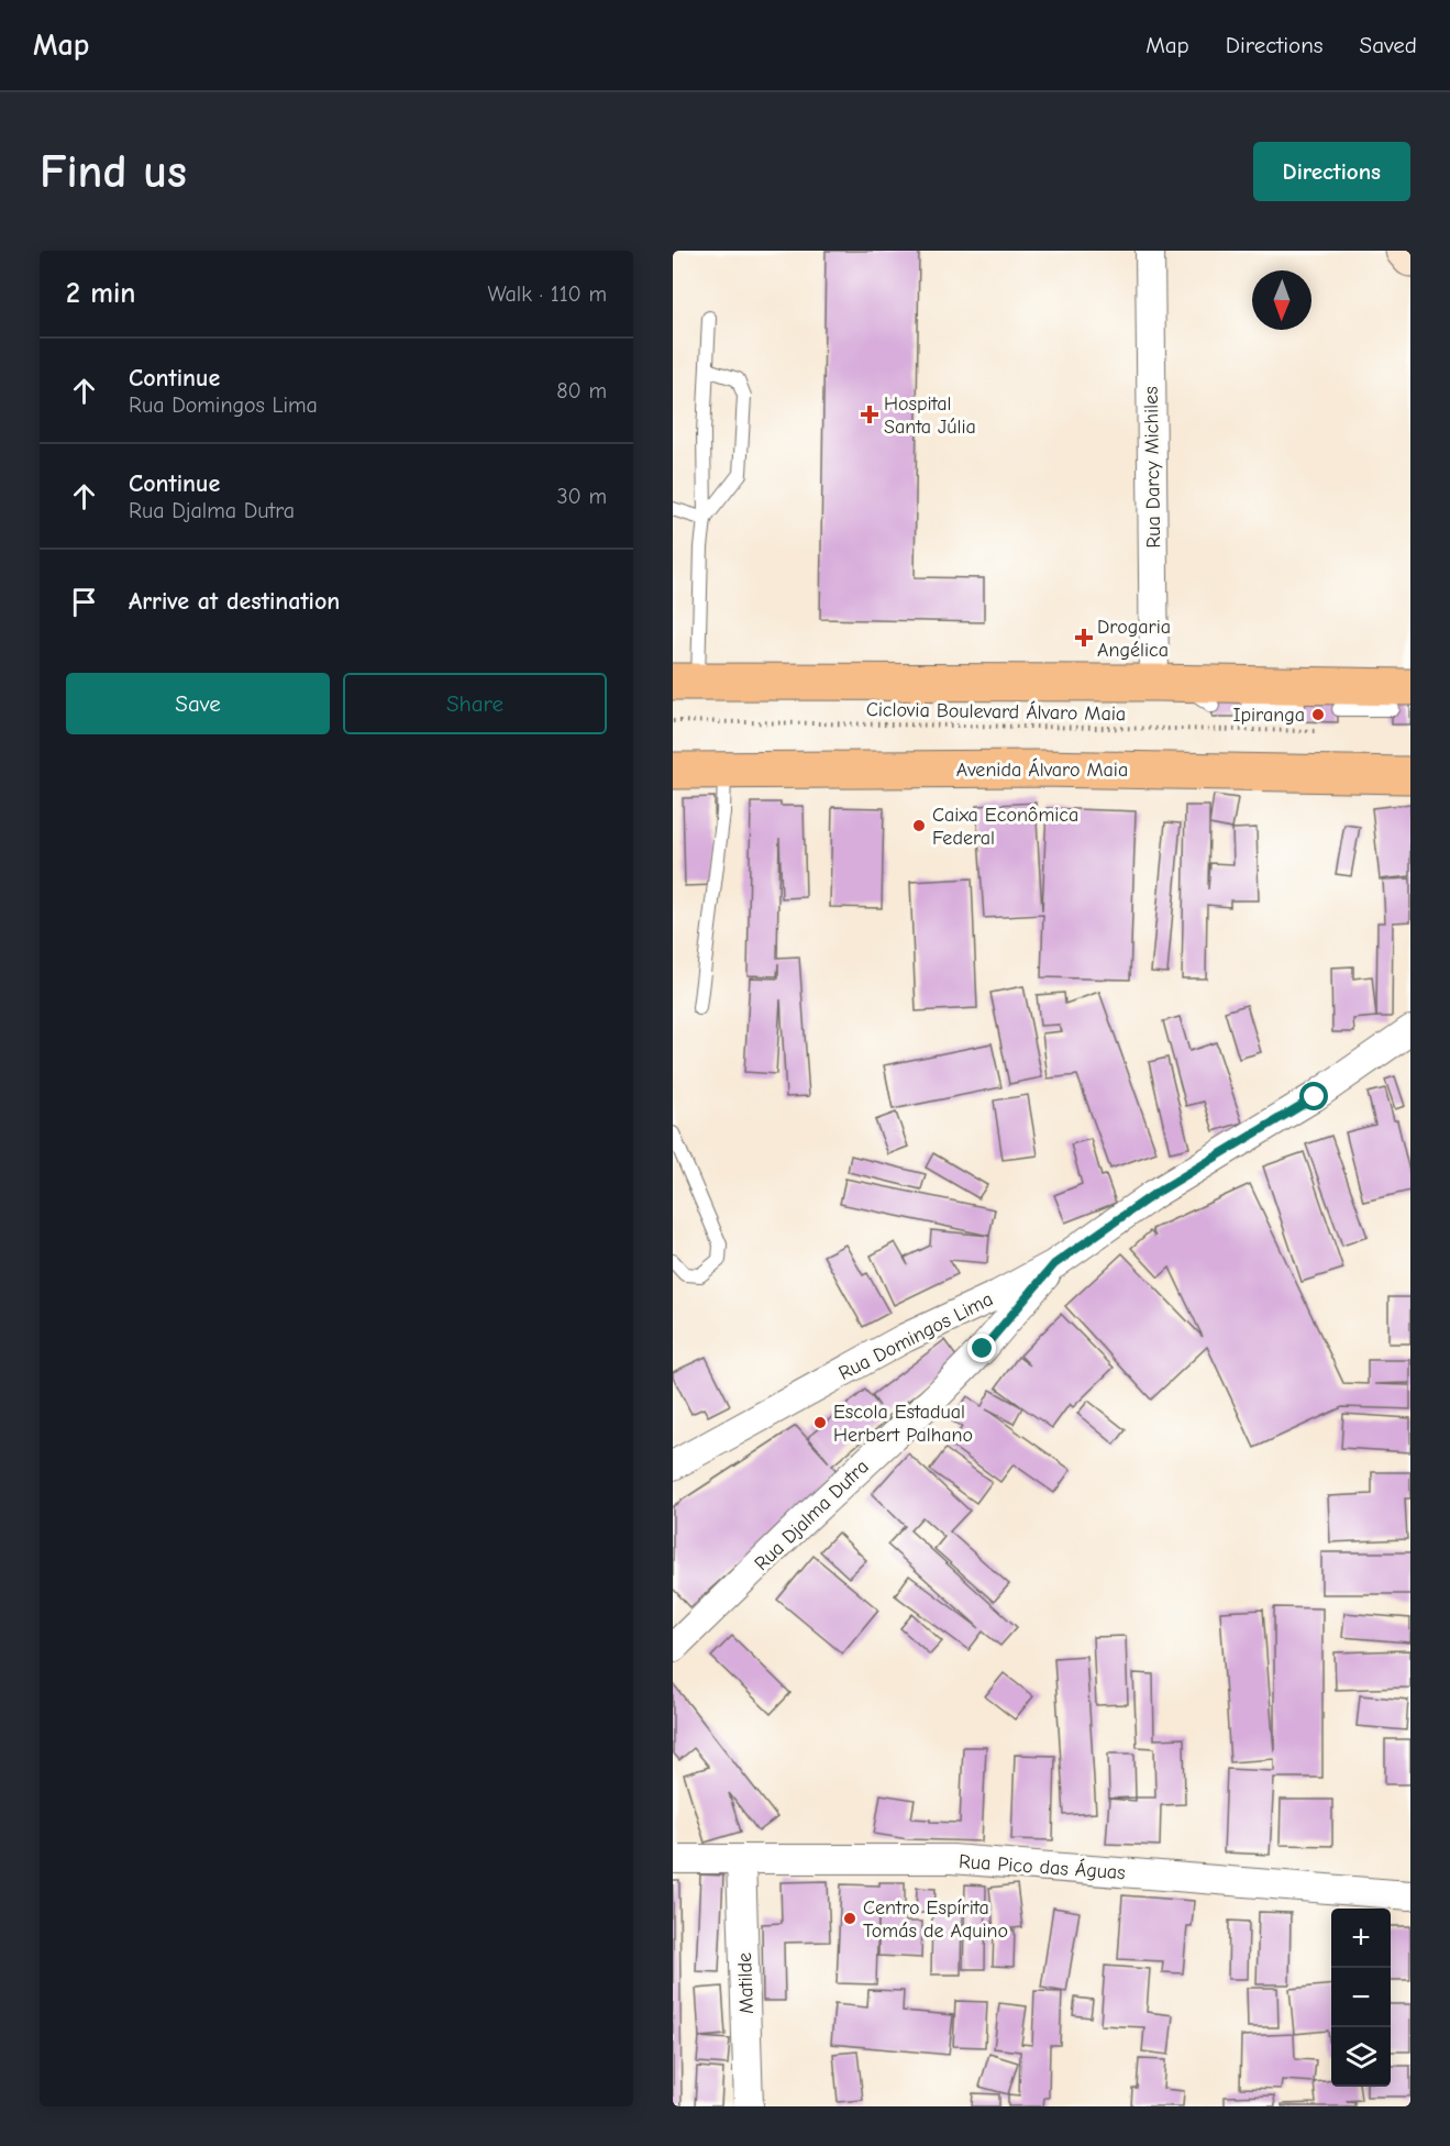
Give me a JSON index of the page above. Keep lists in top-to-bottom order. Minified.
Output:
{"streets":{"main road":["Avenida Álvaro Maia"],"street":["Rua Darcy Michiles","Rua Domingos Lima","Rua Djalma Dutra","Rua Pico das Águas","Matilde"],"path":["Ciclovia Boulevard Álvaro Maia"]},"crossings":[["Rua Domingos Lima","Rua Djalma Dutra"],["Rua Pico das Águas","Matilde"]],"places":{"health":["Hospital Santa Júlia","Drogaria Angélica"],"other":["Ipiranga","Caixa Econômica Federal","Escola Estadual Herbert Palhano","Centro Espírita Tomás de Aquino"]},"north":"bottom","page":{"header":"Map","nav":["Map","Directions","Saved"],"buttons":["Directions",["Save","Share"]],"title":"Find us","heading":["2 min","Walk · 110 m"],"list":[["Continue","Rua Domingos Lima","80 m"],["Continue","Rua Djalma Dutra","30 m"],"Arrive at destination"],"map_buttons":["+","−"]}}
